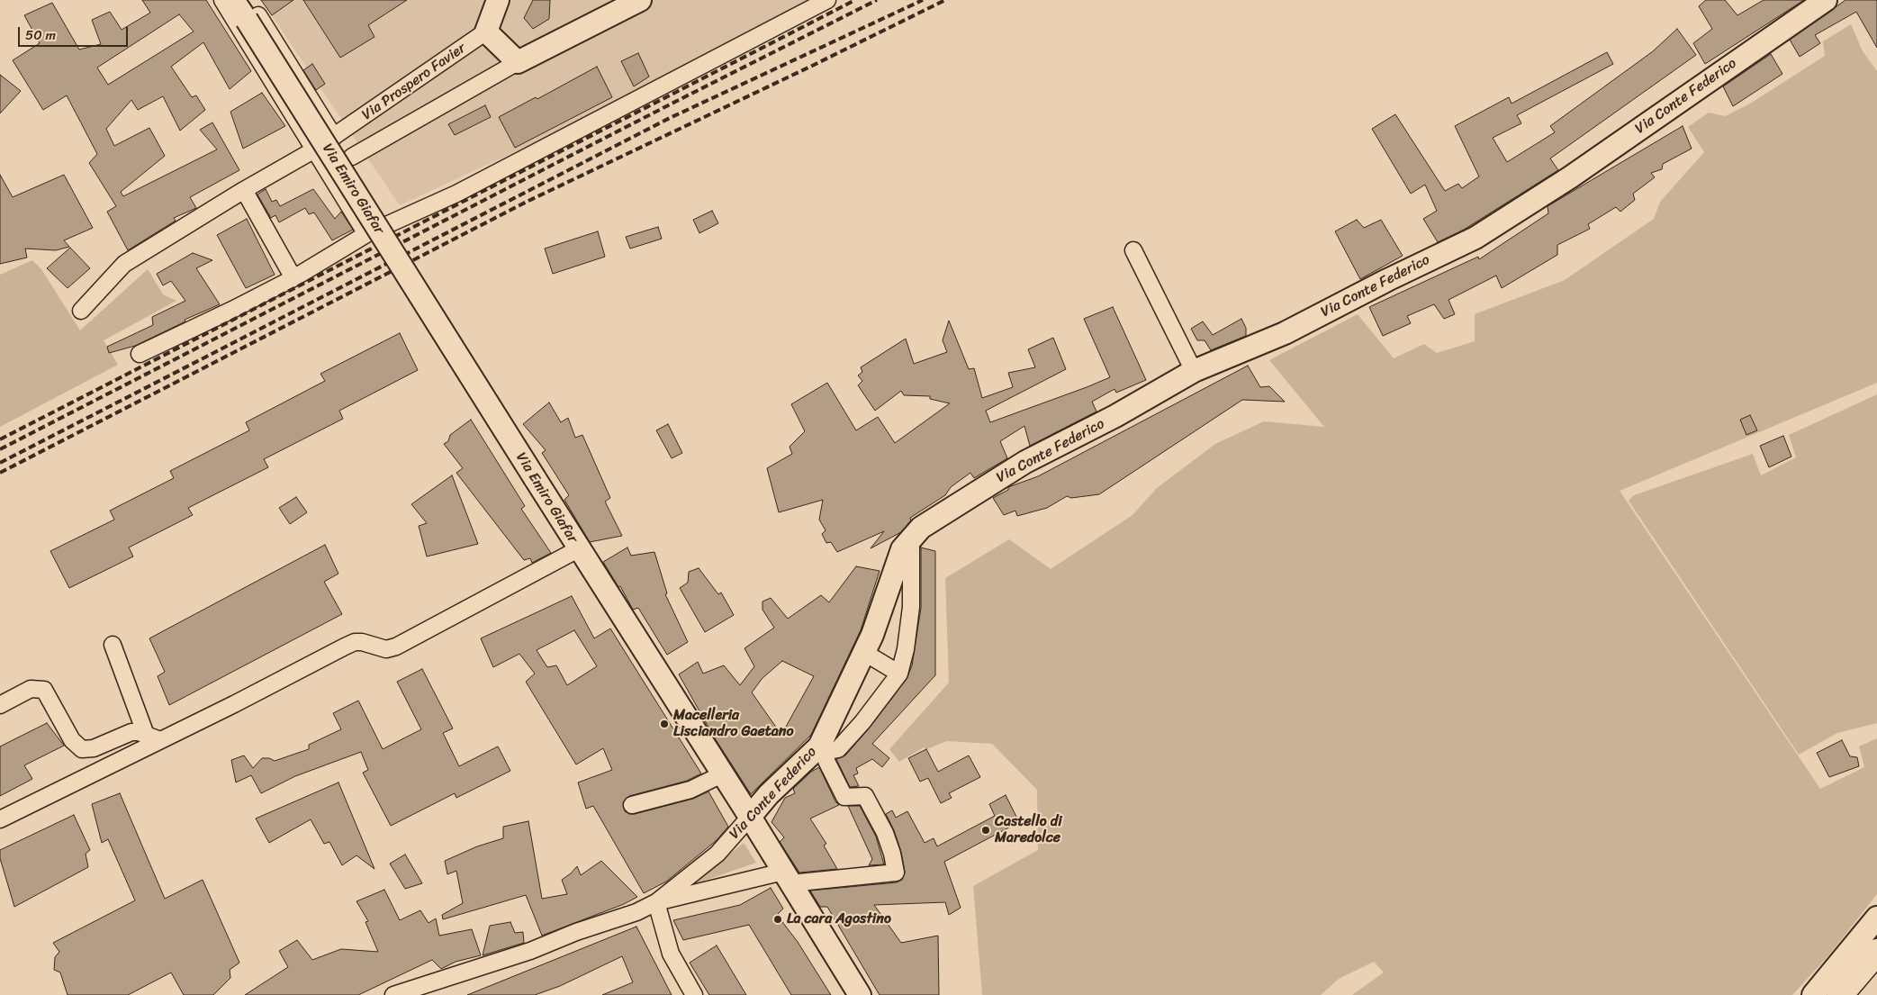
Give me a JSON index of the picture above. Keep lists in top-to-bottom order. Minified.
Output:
{"streets":{"street":["Via Prospero Favier","Via Conte Federico","Via Emiro Giafar"]},"crossings":[["Via Conte Federico","Via Emiro Giafar"]],"places":["Macelleria Lisciandro Gaetano","Castello di Maredolce","La cara Agostino"],"scale_bar":"50 m"}
